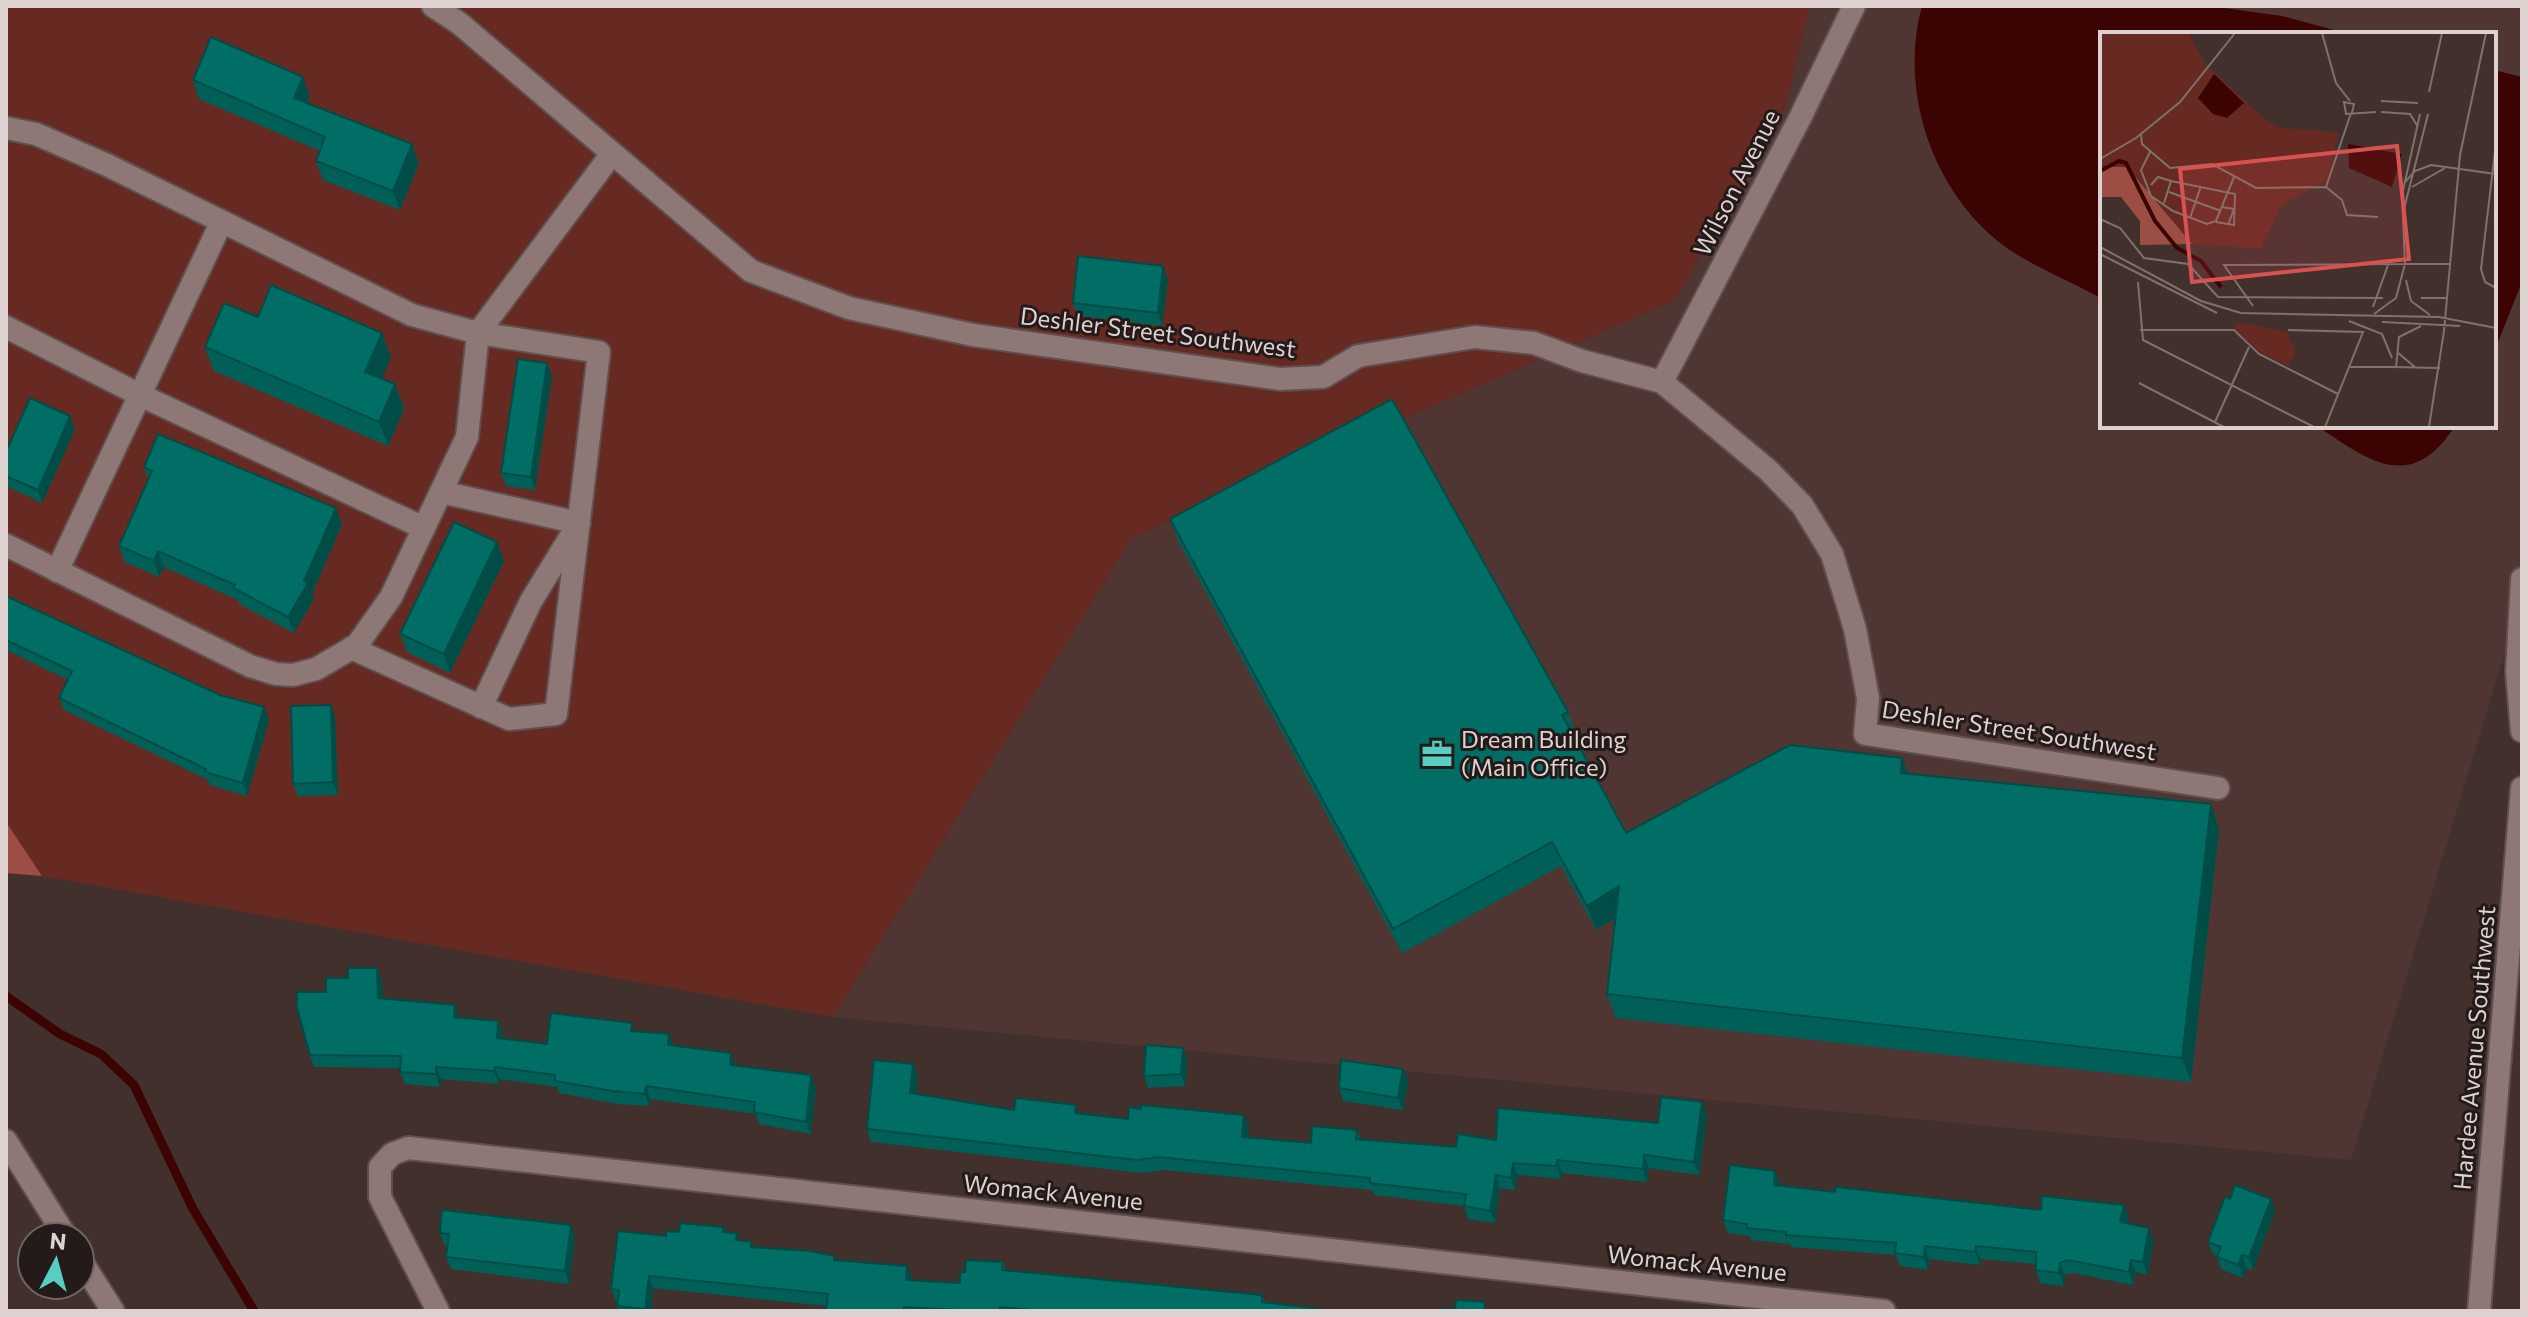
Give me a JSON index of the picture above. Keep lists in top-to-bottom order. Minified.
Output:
{"streets":{"street":["Wilson Avenue","Deshler Street Southwest","Hardee Avenue Southwest","Womack Avenue"]},"crossings":[["Wilson Avenue","Deshler Street Southwest"]],"places":{"office":["Dream Building (Main Office)"]},"north":"top"}
